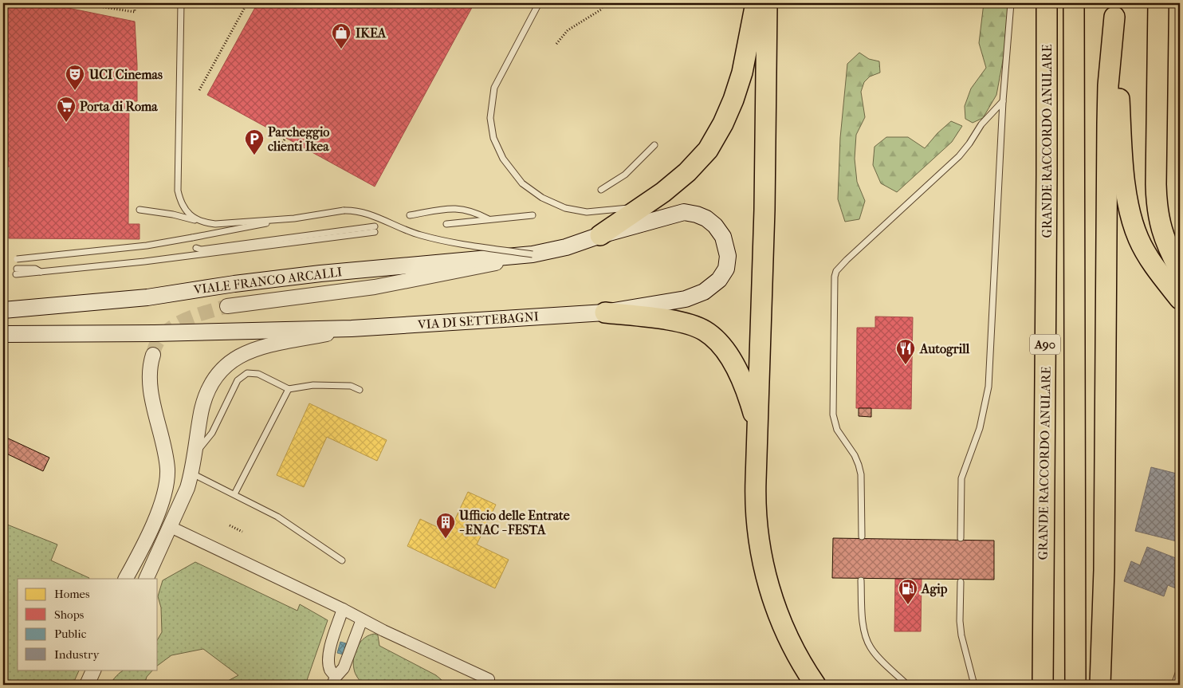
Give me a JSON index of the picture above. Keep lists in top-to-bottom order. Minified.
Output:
{"streets":{"highway":["GRANDE RACCORDO ANULARE","A90"],"main road":["VIALE FRANCO ARCALLI","VIA DI SETTEBAGNI"]},"crossings":[["VIALE FRANCO ARCALLI","VIA DI SETTEBAGNI"]],"places":{"shop":["IKEA"],"theatre":["UCI Cinemas"],"supermarket":["Porta di Roma"],"parking":["Parcheggio clienti Ikea"],"restaurant":["Autogrill"],"building":["Ufficio delle Entrate - ENAC - FESTA"],"fuel station":["Agip"]},"legend":["Homes","Shops","Public","Industry"]}
